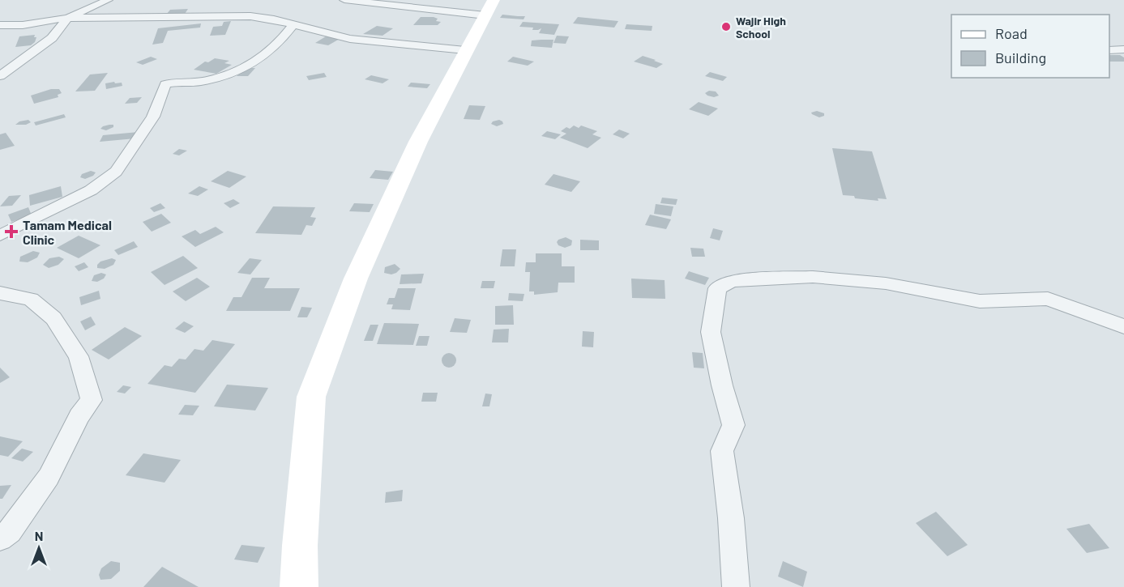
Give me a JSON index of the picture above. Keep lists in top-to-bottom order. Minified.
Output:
{"places":{"other":["Wajir High School"],"health":["Tamam Medical Clinic"]},"legend":["Road","Building"],"north":"top"}
